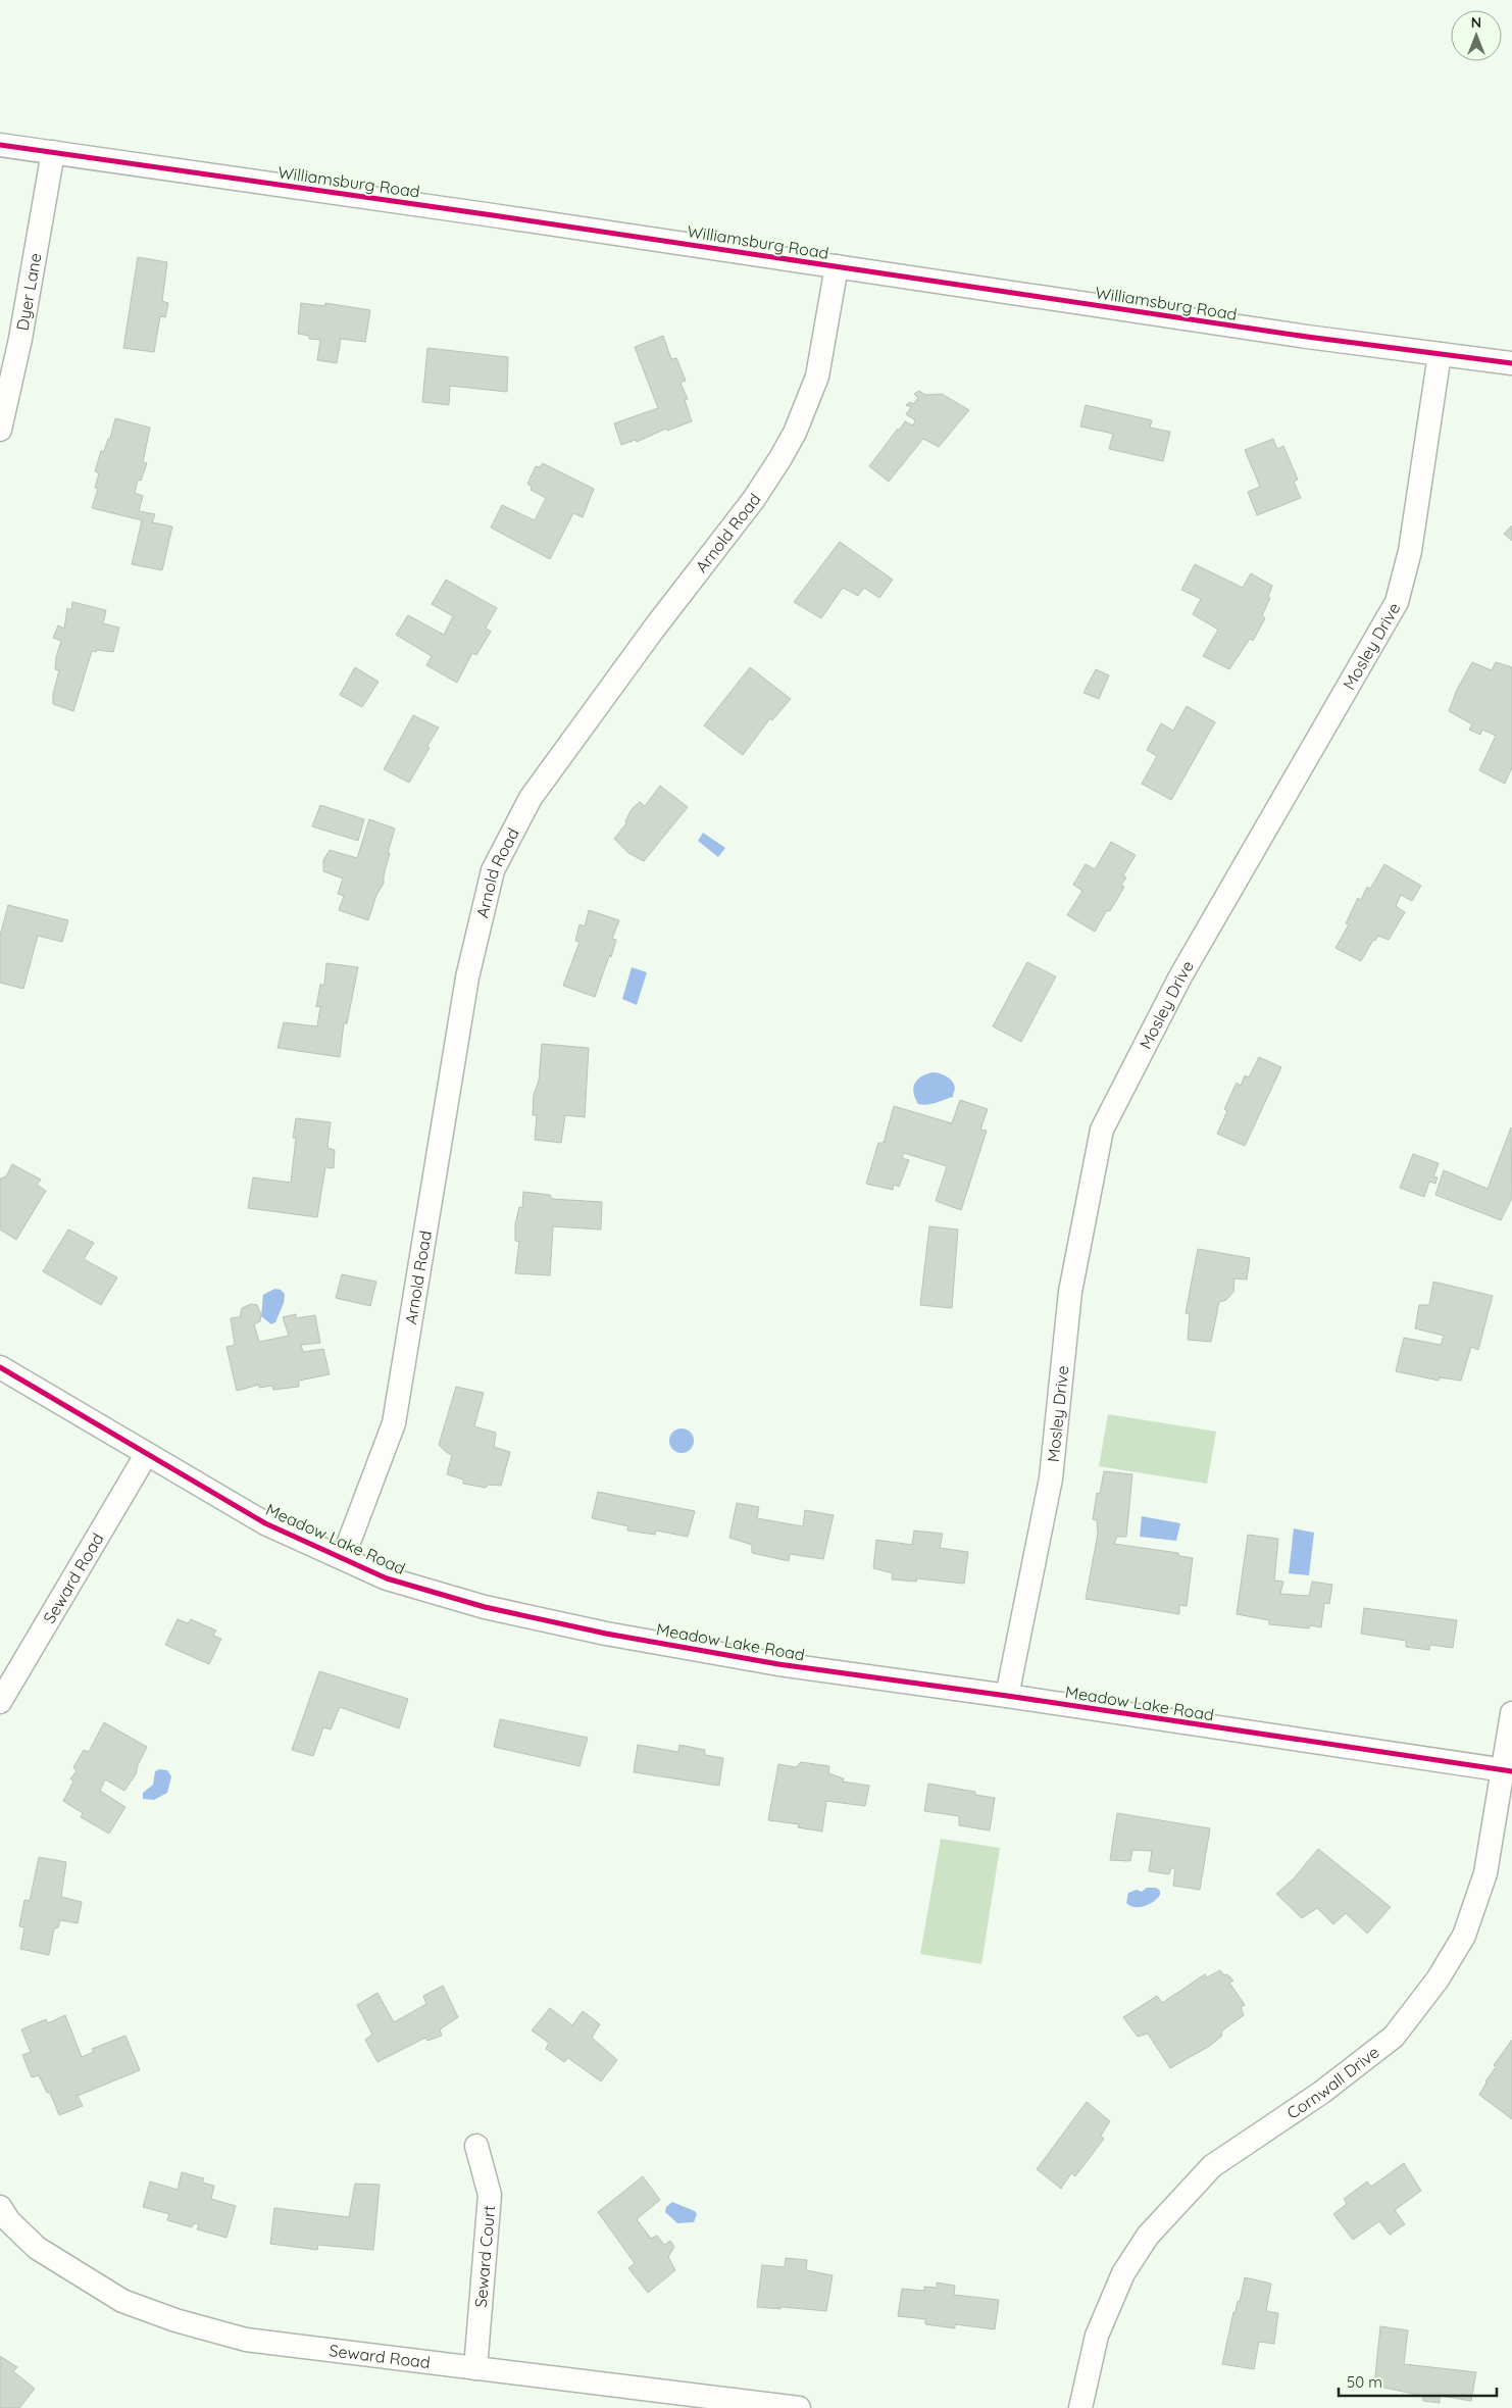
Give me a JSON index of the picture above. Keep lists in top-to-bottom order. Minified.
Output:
{"streets":{"street":["Williamsburg Road","Dyer Lane","Arnold Road","Mosley Drive","Meadow Lake Road","Seward Road","Cornwall Drive","Seward Court"]},"crossings":[["Williamsburg Road","Dyer Lane"],["Williamsburg Road","Arnold Road"],["Williamsburg Road","Mosley Drive"],["Arnold Road","Meadow Lake Road"],["Mosley Drive","Meadow Lake Road"],["Meadow Lake Road","Seward Road"],["Meadow Lake Road","Cornwall Drive"],["Seward Road","Seward Court"]],"scale_bar":"50 m","north":"top"}
